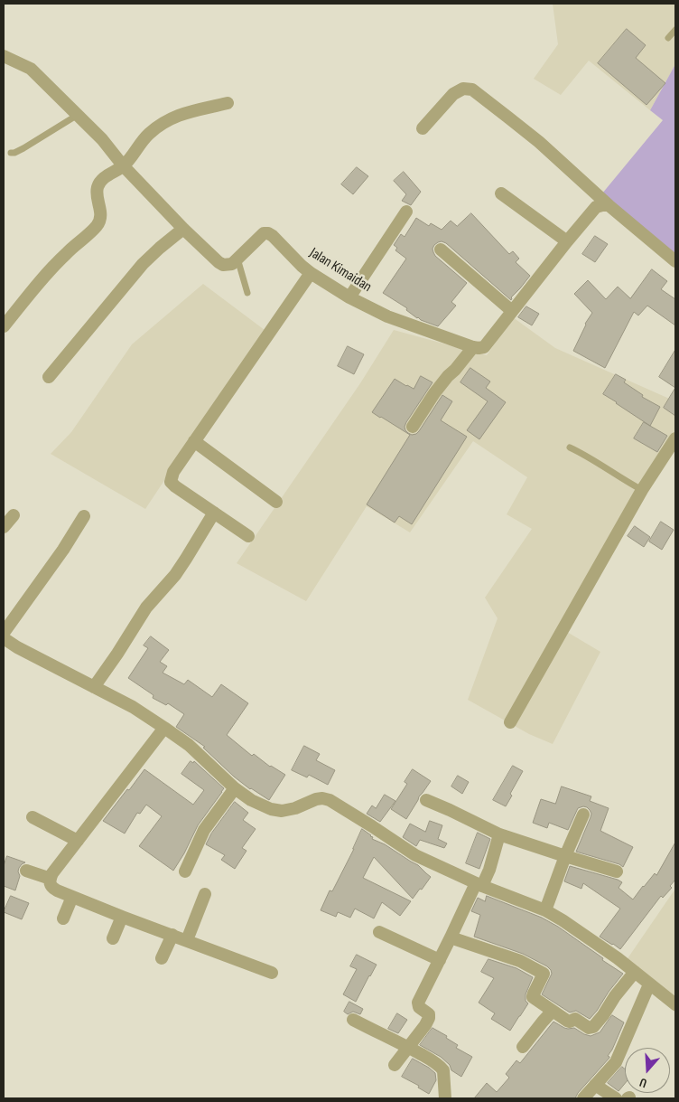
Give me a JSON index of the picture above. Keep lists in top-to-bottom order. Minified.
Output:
{"streets":{"street":["Jalan Kimaidan"]},"north":"bottom"}
